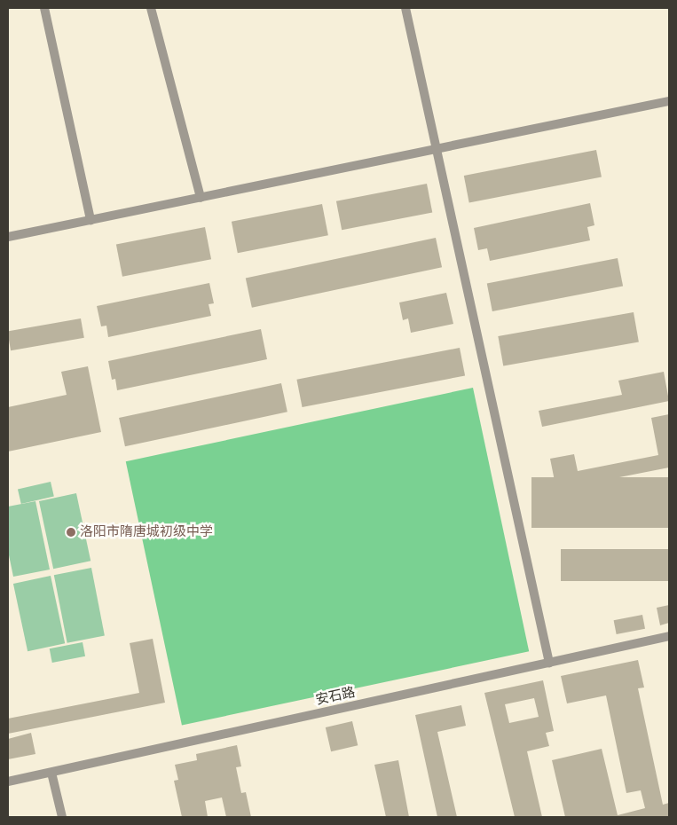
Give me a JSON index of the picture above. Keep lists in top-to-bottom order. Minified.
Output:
{"streets":{"street":["安石路"]},"places":["洛阳市隋唐城初级中学"]}
